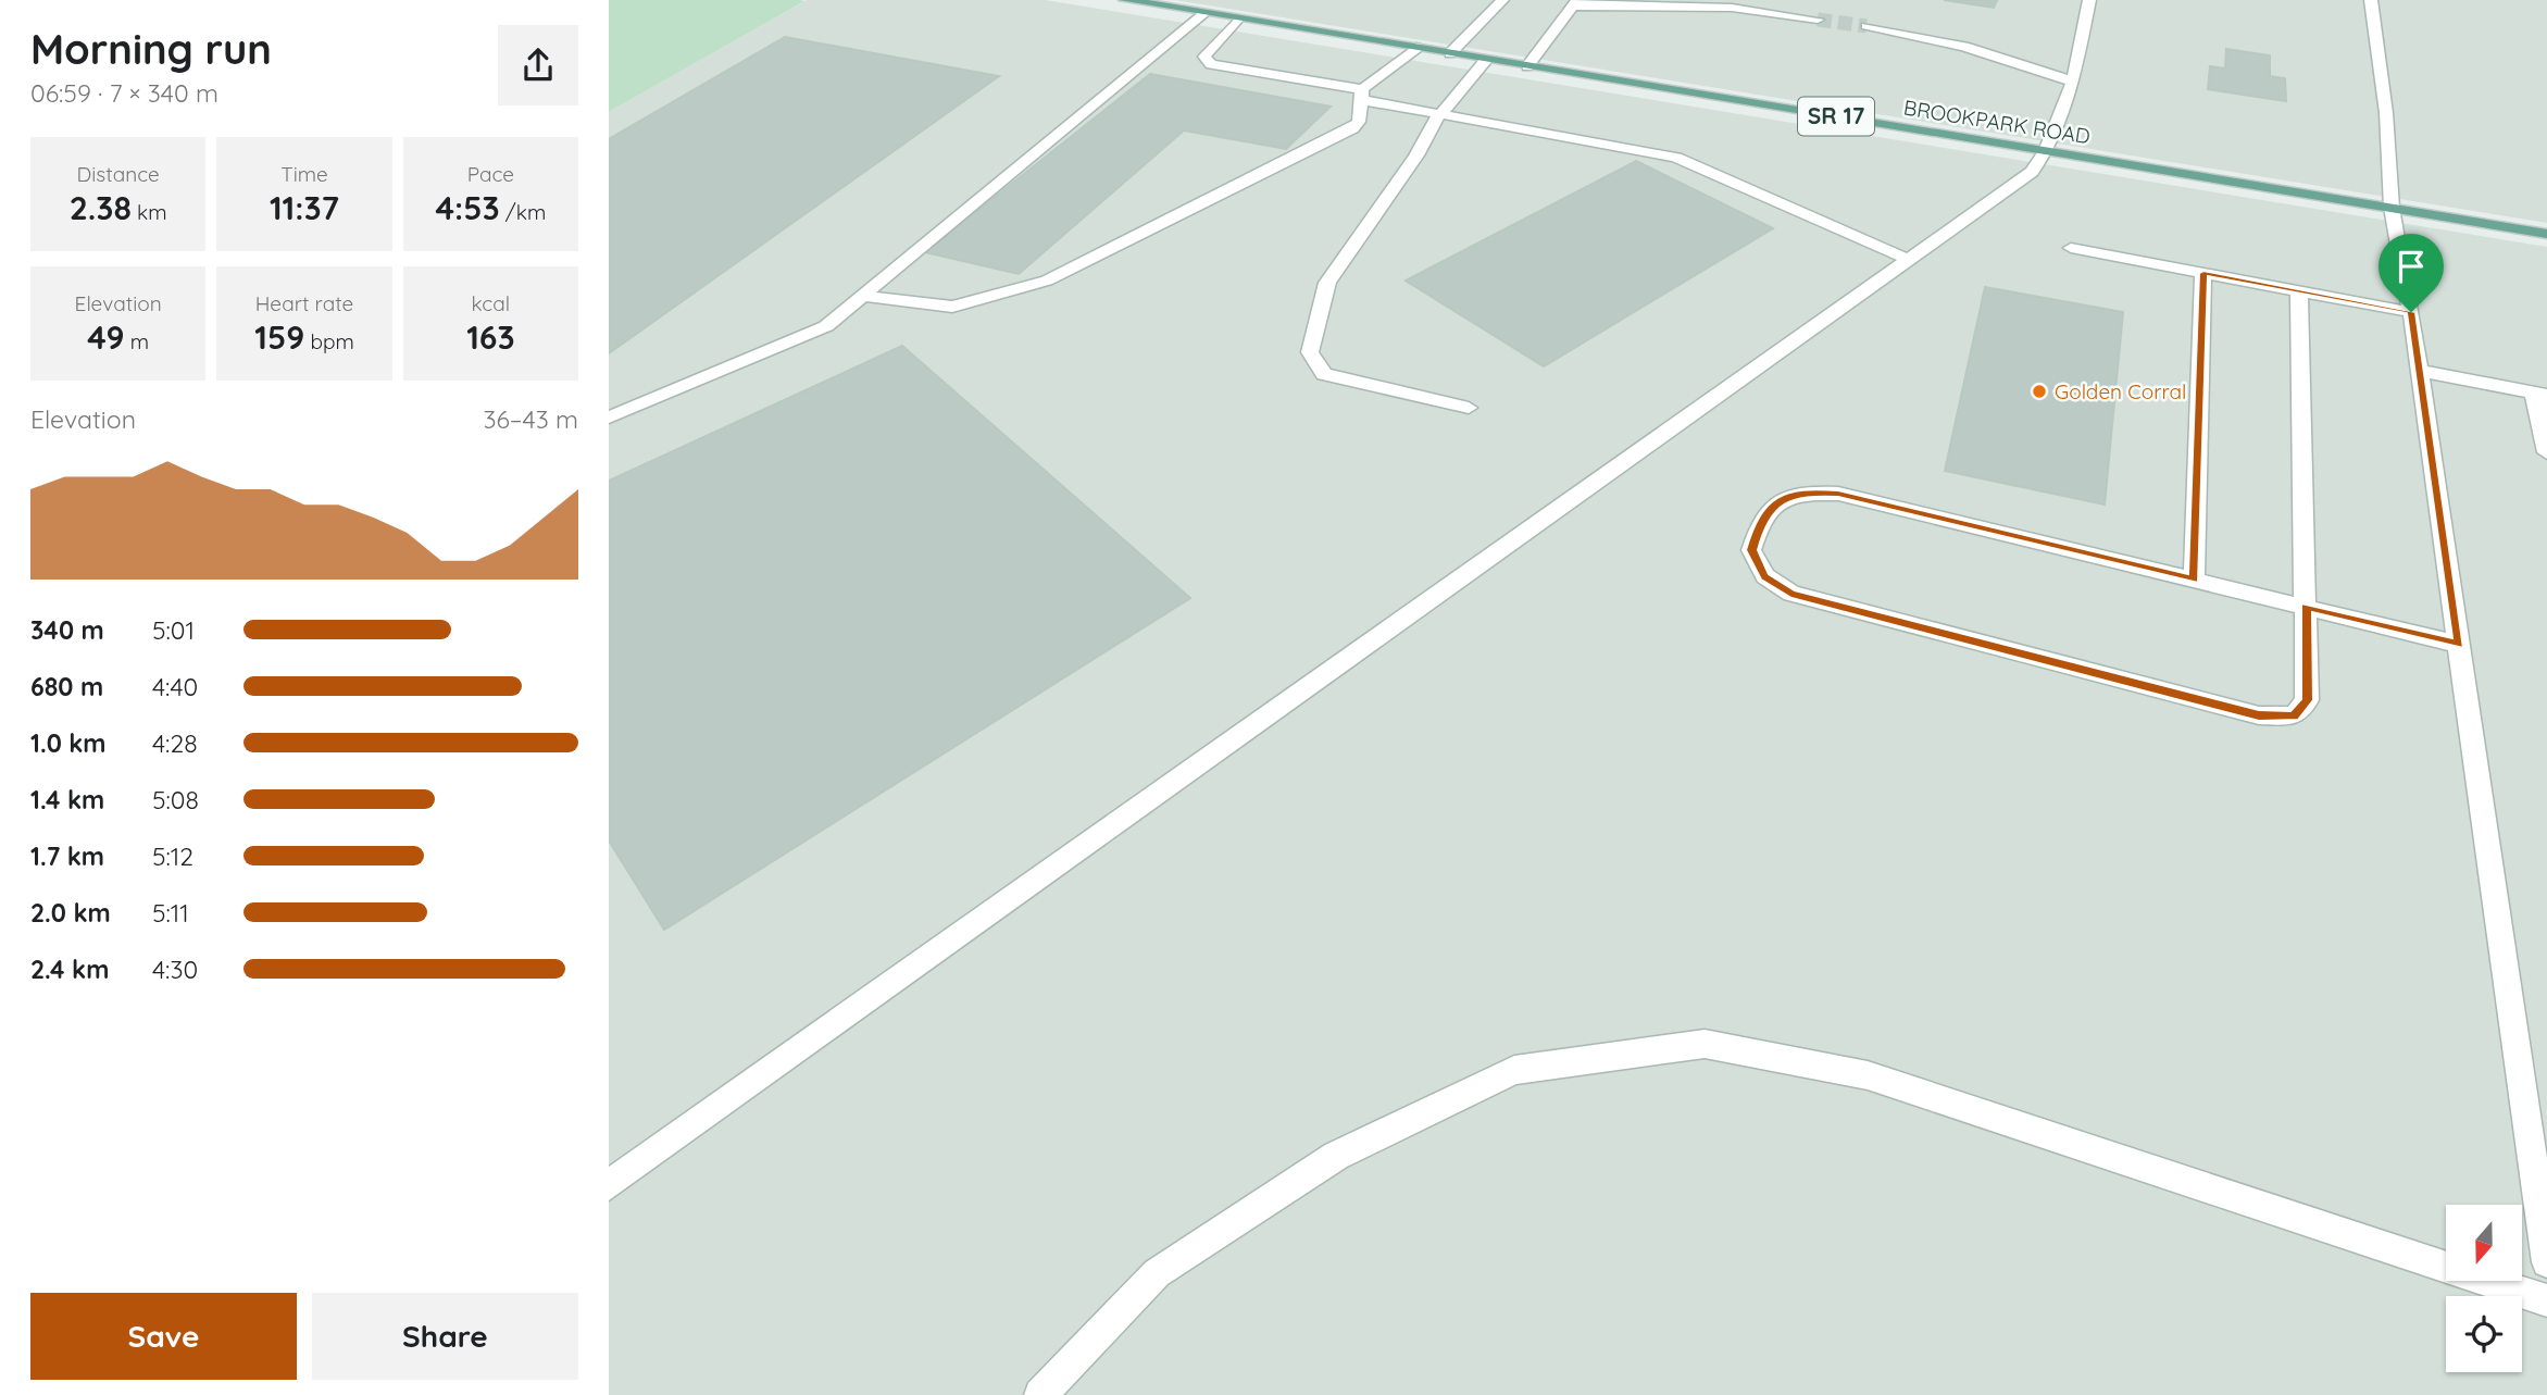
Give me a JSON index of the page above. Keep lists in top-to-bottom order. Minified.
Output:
{"streets":{"main road":["SR 17","BROOKPARK ROAD"]},"places":["Golden Corral"],"north":"bottom","page":{"heading":["Morning run","06:59 · 7 × 340 m"],"stats":[["Distance","2.38 km"],["Time","11:37"],["Pace","4:53 /km"],["Elevation","49 m"],["Heart rate","159 bpm"],["kcal","163"]],"chart":["Elevation","36–43 m"],"list":[{"name":"340 m","note":"5:01"},{"name":"680 m","note":"4:40"},{"name":"1.0 km","note":"4:28"},{"name":"1.4 km","note":"5:08"},{"name":"1.7 km","note":"5:12"},{"name":"2.0 km","note":"5:11"},{"name":"2.4 km","note":"4:30"}],"buttons":["Save","Share"]}}
